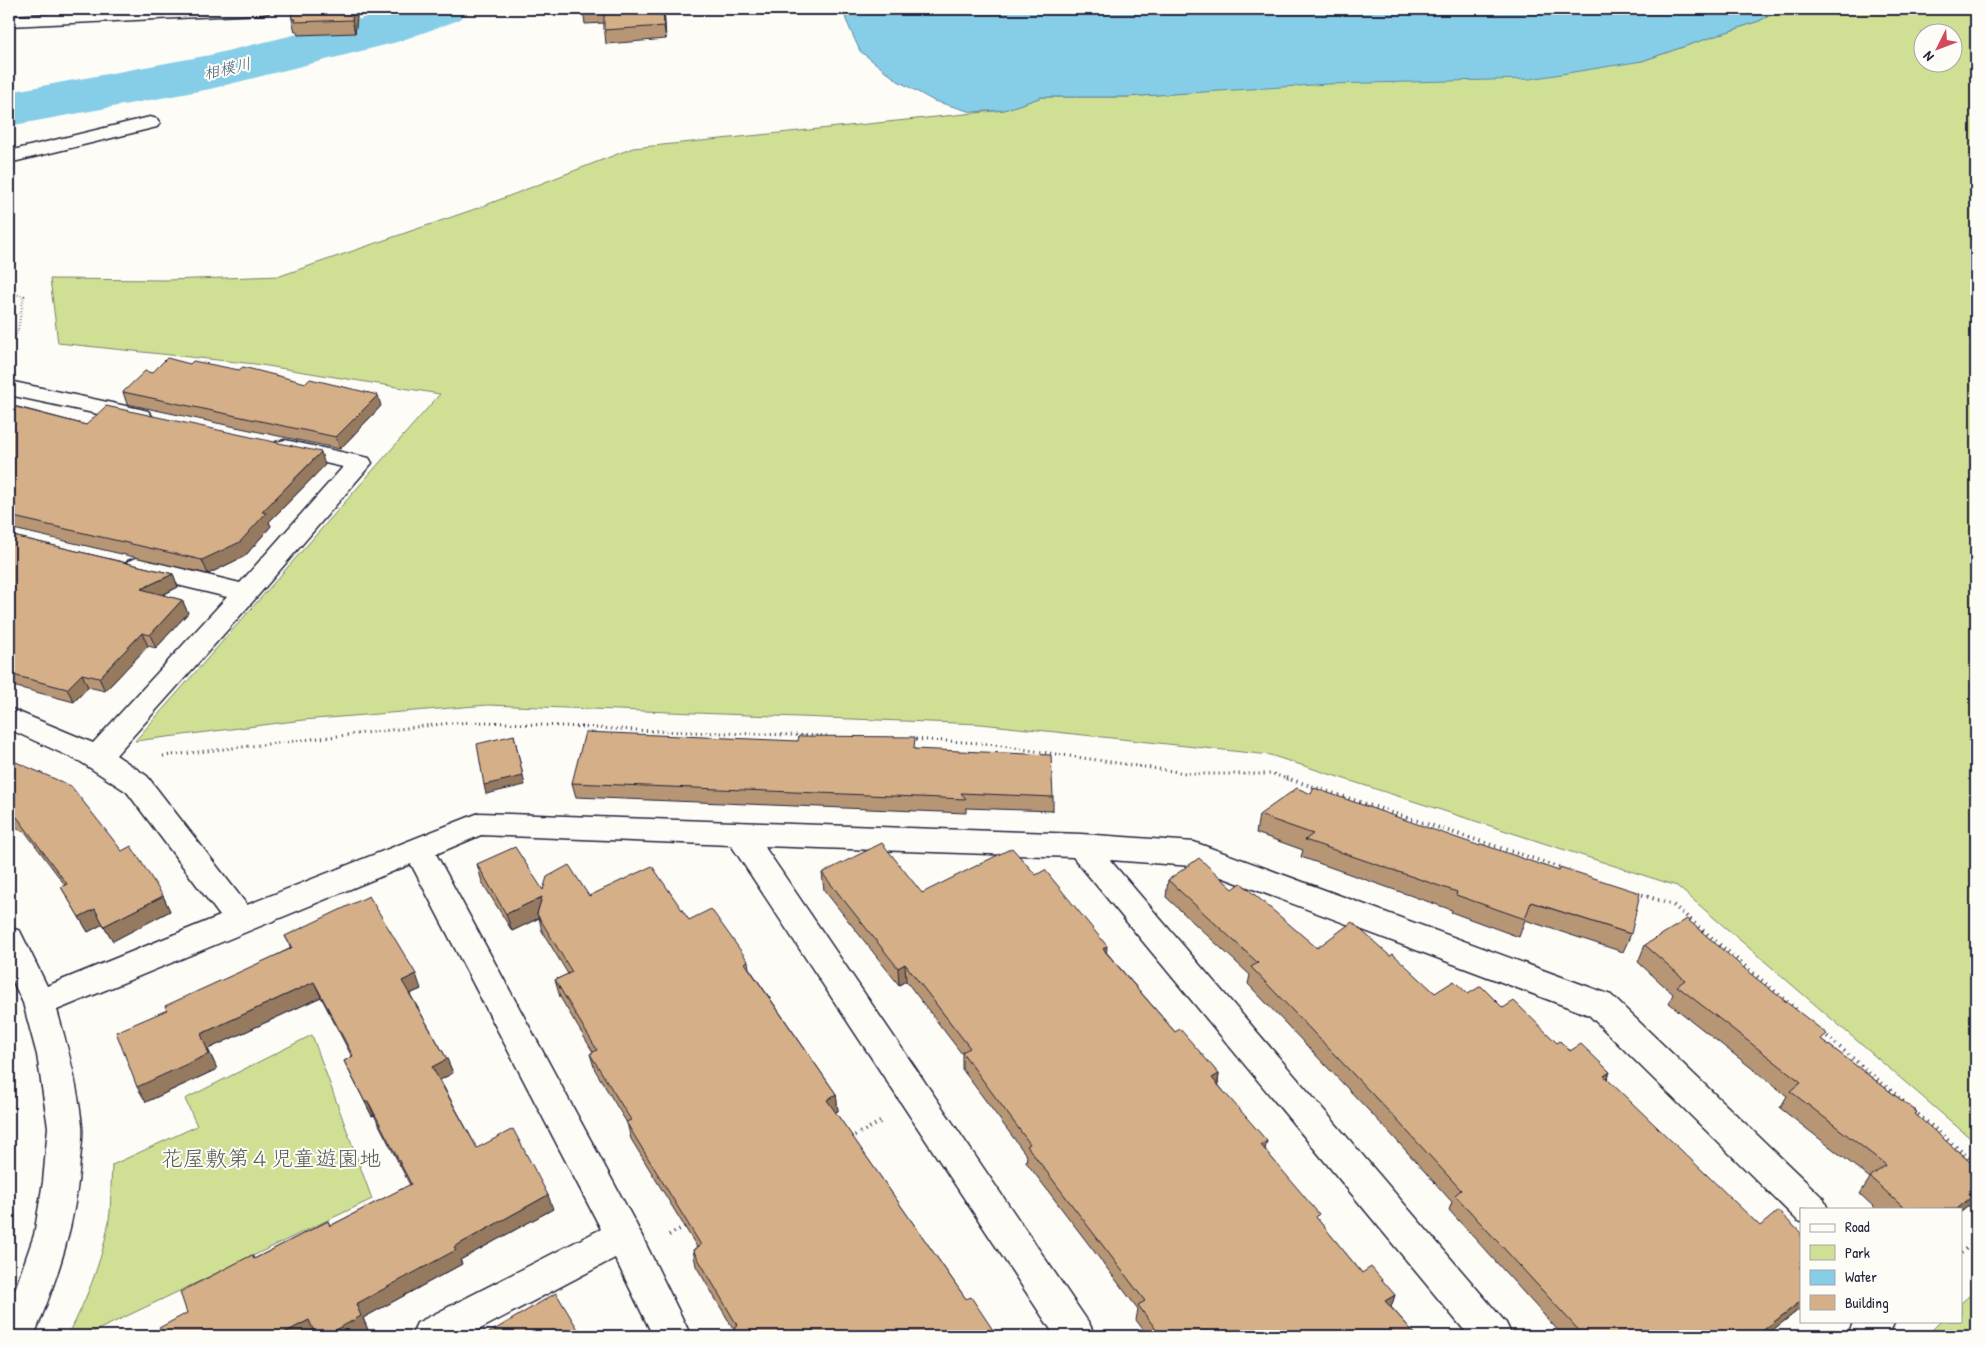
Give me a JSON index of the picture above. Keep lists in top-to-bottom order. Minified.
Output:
{"water":["相模川"],"parks":["花屋敷第４児童遊園地"],"legend":["Road","Park","Water","Building"],"north":"bottom left"}
